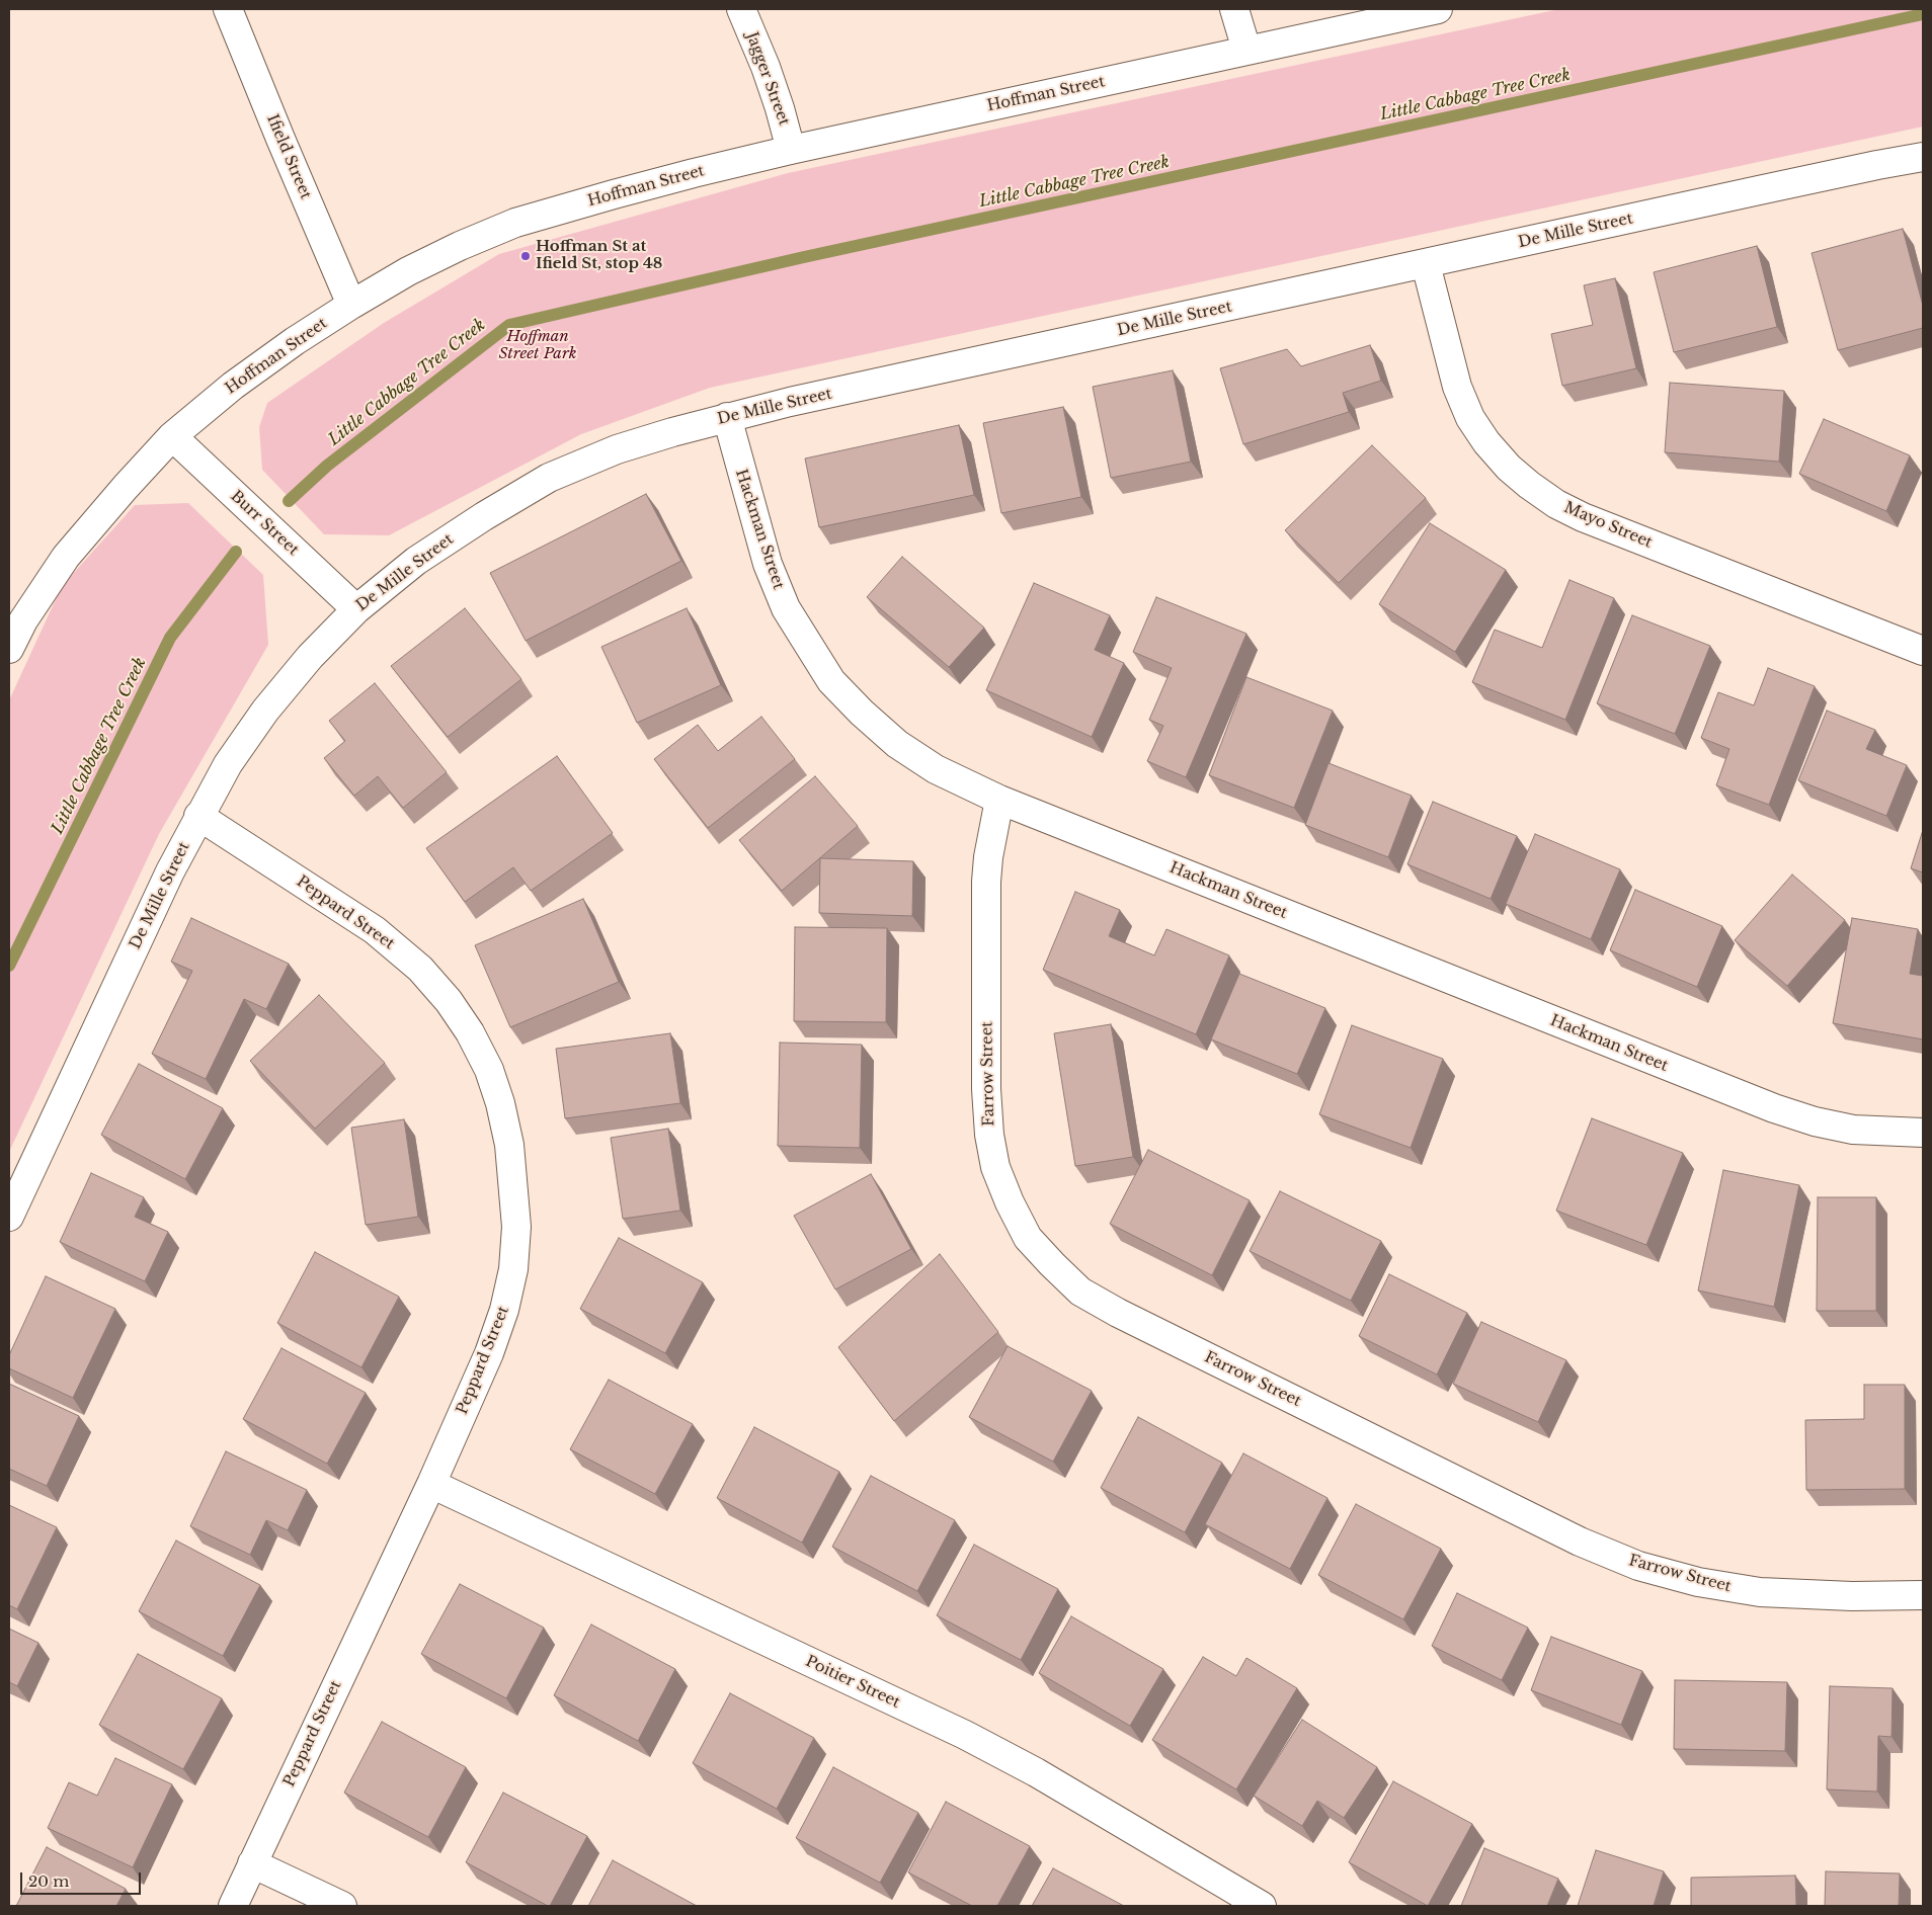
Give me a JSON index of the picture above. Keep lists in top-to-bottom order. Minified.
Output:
{"streets":{"street":["Jagger Street","Hoffman Street","Ifield Street","De Mille Street","Burr Street","Mayo Street","Hackman Street","Peppard Street","Farrow Street","Poitier Street"]},"crossings":[["Jagger Street","Hoffman Street"],["Hoffman Street","Ifield Street"],["Hoffman Street","Burr Street"],["De Mille Street","Burr Street"],["De Mille Street","Mayo Street"],["De Mille Street","Hackman Street"],["De Mille Street","Peppard Street"],["Hackman Street","Farrow Street"],["Peppard Street","Poitier Street"]],"water":["Little Cabbage Tree Creek"],"parks":["Hoffman Street Park"],"places":["Hoffman St at Ifield St, stop 48"],"scale_bar":"20 m"}
